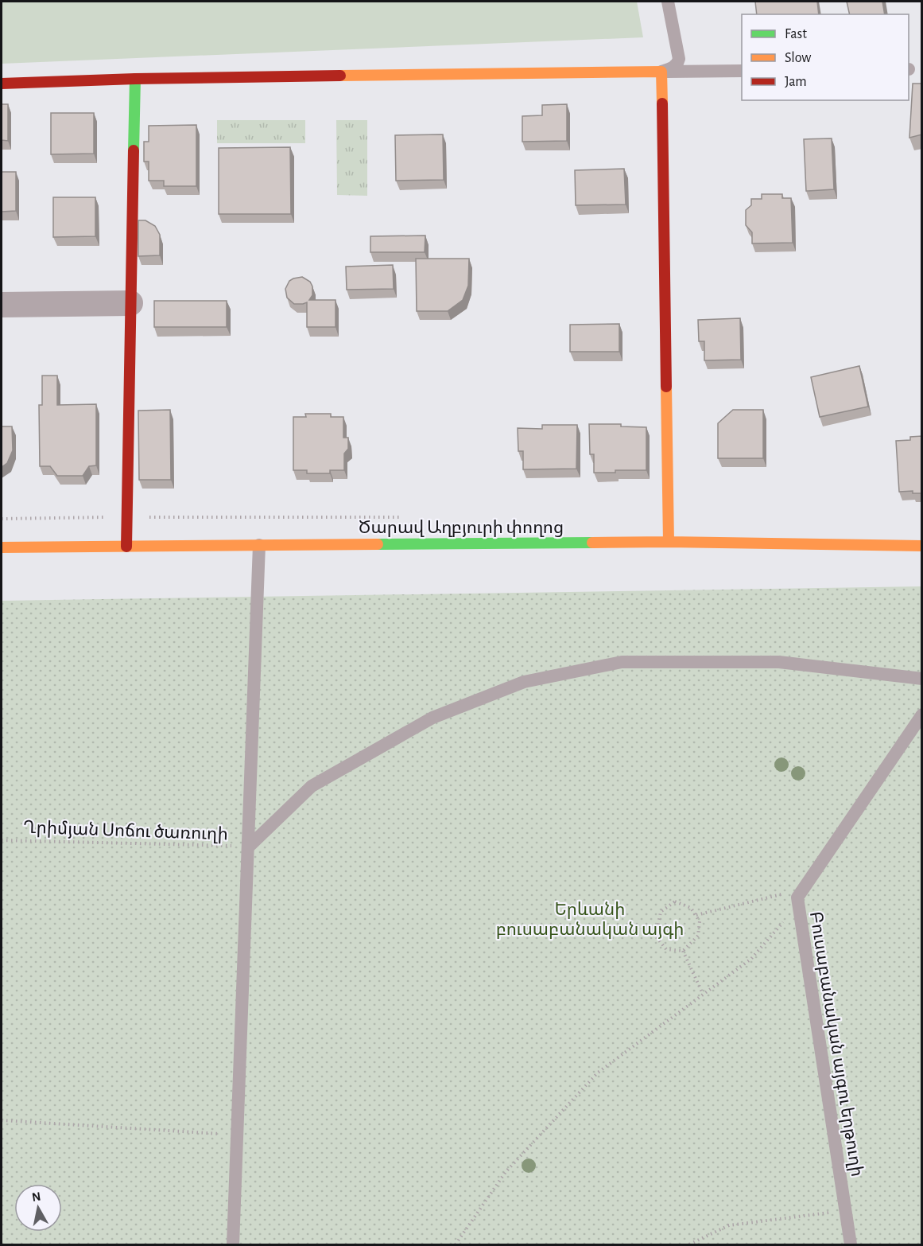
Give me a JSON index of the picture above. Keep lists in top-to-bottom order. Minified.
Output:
{"streets":{"street":["Ծարավ Աղբյուրի փողոց"],"lane":["Բուսաբանական այգու երթուղի"],"path":["Ղրիմյան Սոճու ծառուղի"]},"parks":["Երևանի բուսաբանական այգի"],"legend":["Fast","Slow","Jam"],"north":"top"}
